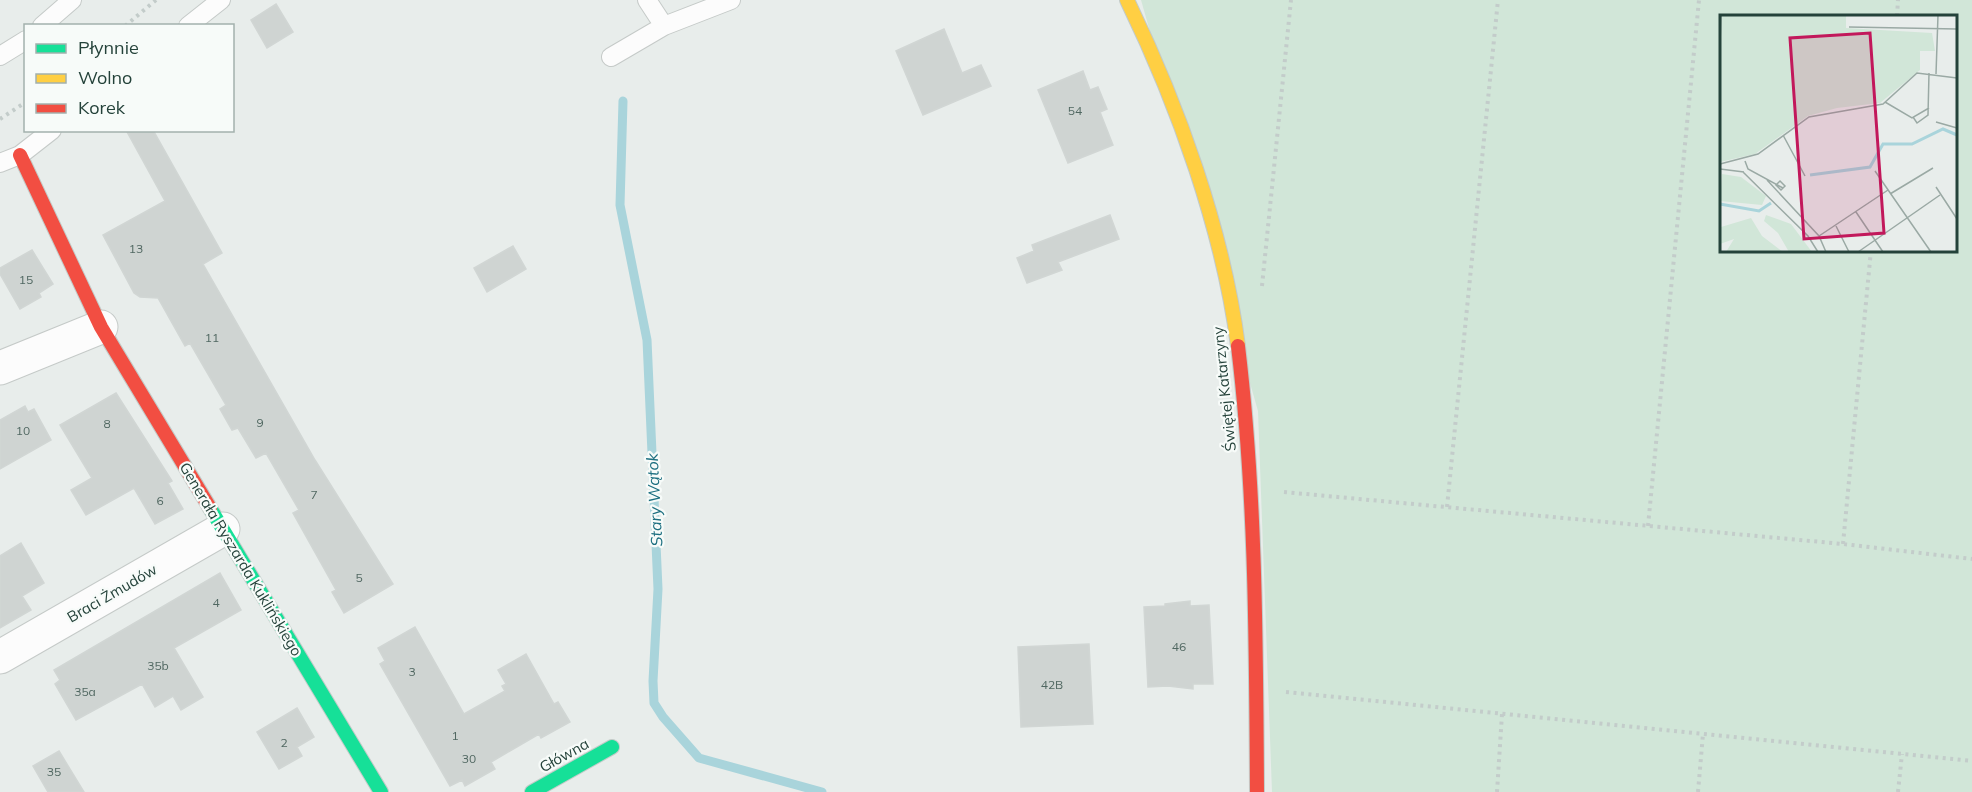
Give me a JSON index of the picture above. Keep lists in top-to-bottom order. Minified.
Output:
{"streets":{"street":["Świętej Katarzyny","Generała Ryszarda Kuklińskiego","Braci Żmudów","Główna"]},"crossings":[["Generała Ryszarda Kuklińskiego","Braci Żmudów"]],"water":["Stary Wątok"],"house_numbers":["54","13","15","11","9","8","10","7","6","5","4","46","35b","3","42B","35a","1","2","30","35"],"legend":["Płynnie","Wolno","Korek"]}
